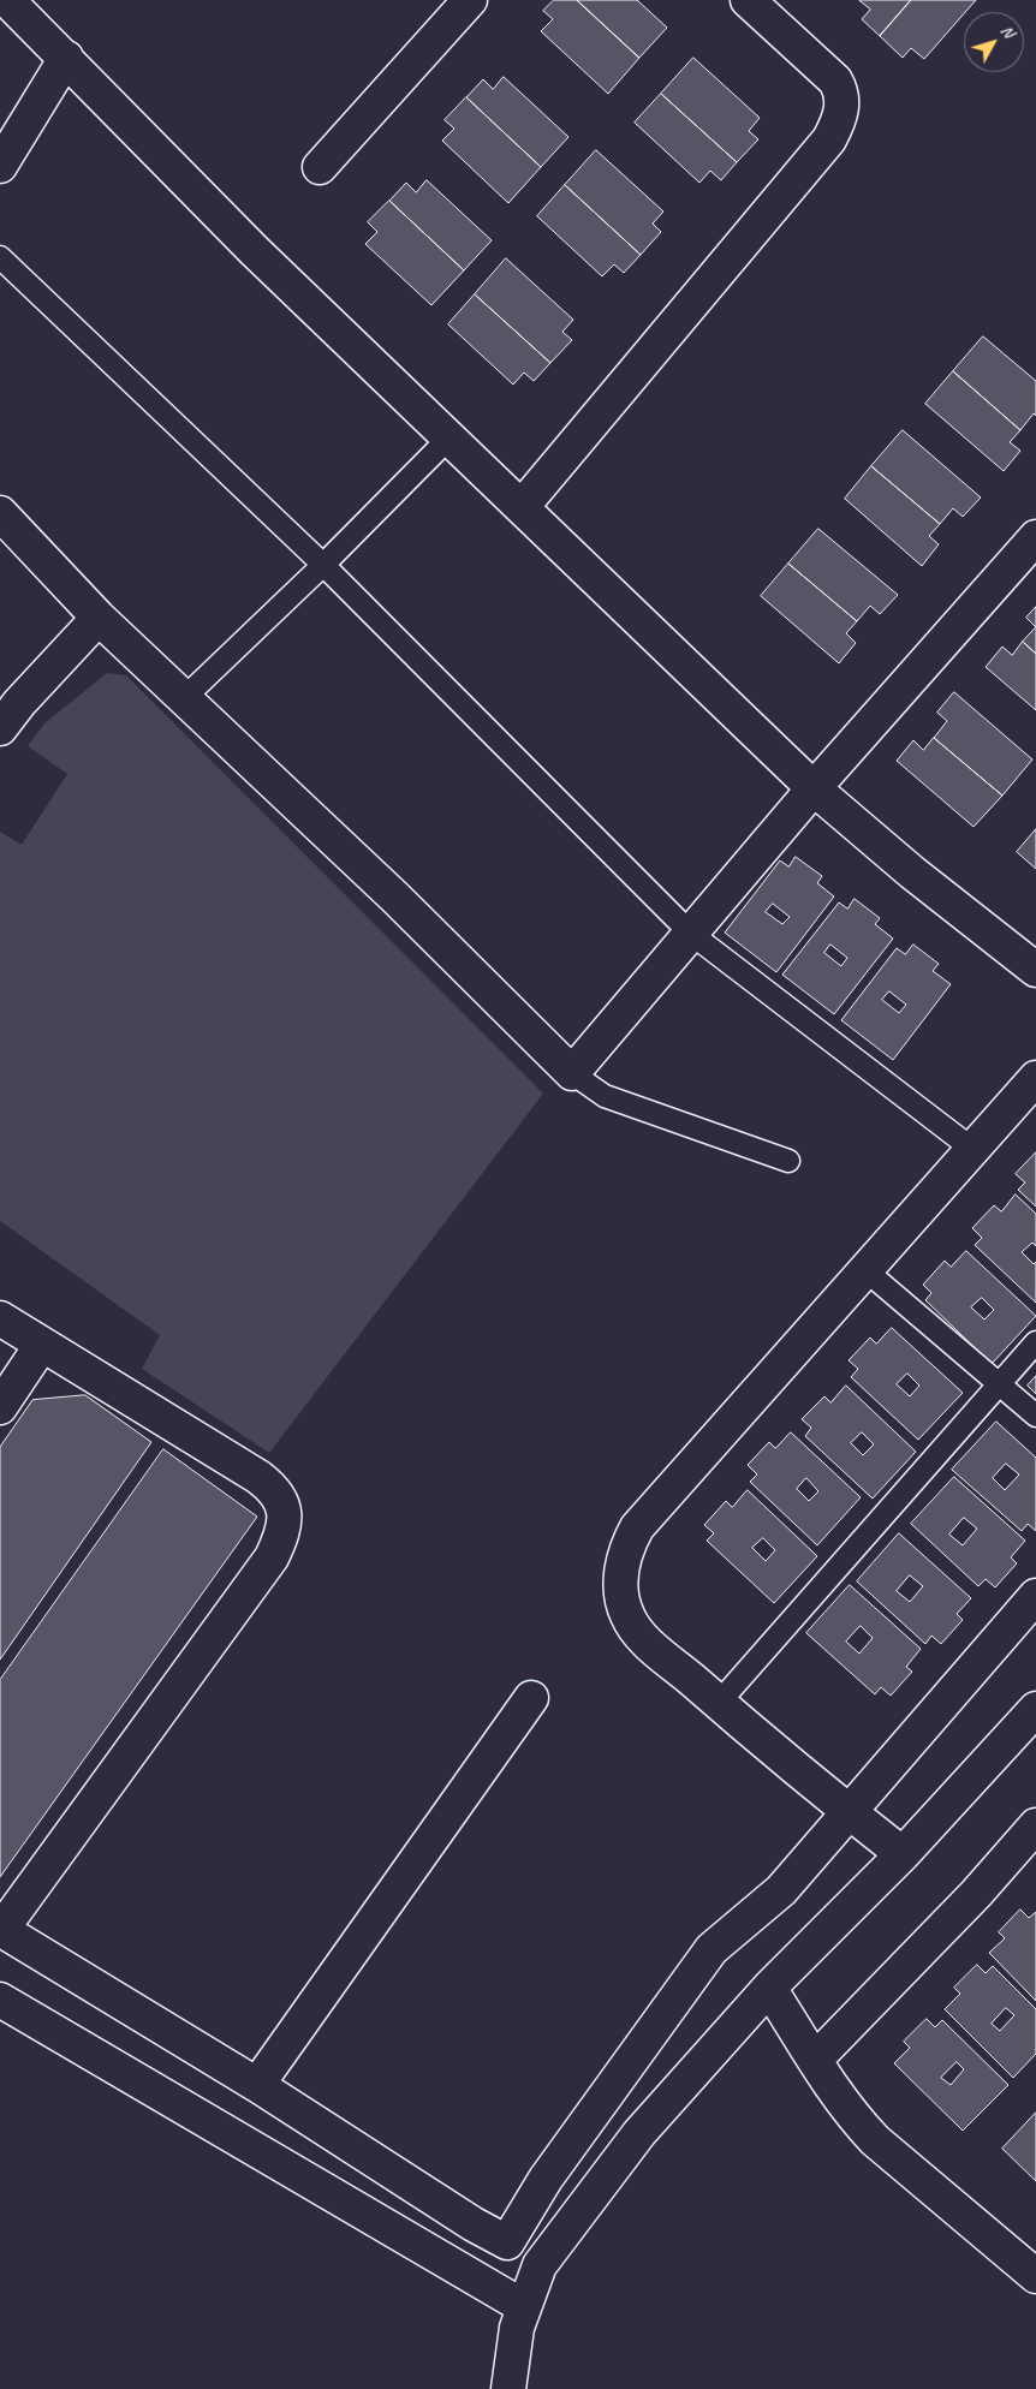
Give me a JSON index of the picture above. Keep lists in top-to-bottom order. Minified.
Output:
{"north":"top right"}
